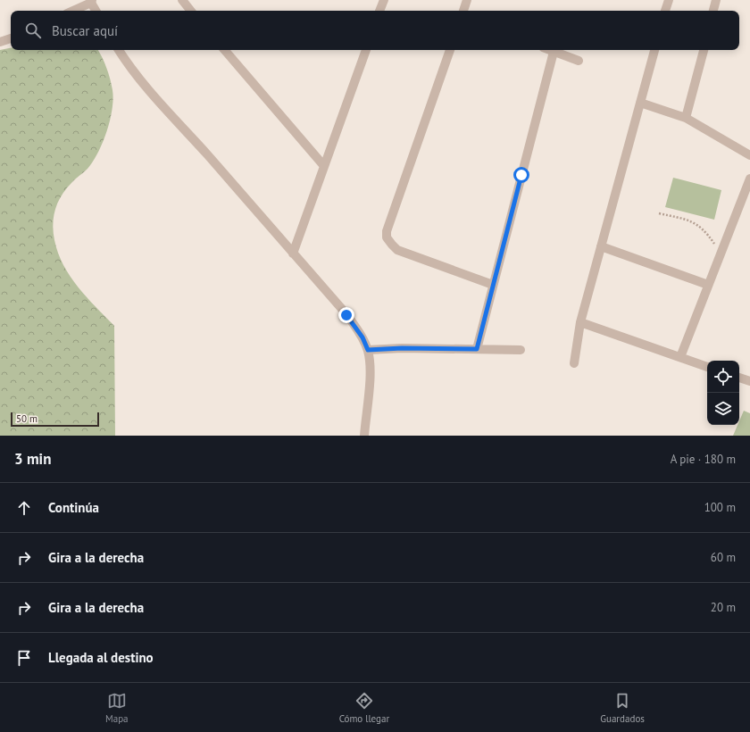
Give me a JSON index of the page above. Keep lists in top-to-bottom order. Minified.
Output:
{"scale_bar":"50 m","page":{"search":"Buscar aquí","scale":"50 m","heading":["3 min","A pie · 180 m"],"list":[["Continúa","100 m"],["Gira a la derecha","60 m"],["Gira a la derecha","20 m"],"Llegada al destino"],"nav":["Mapa","Cómo llegar","Guardados"]}}
